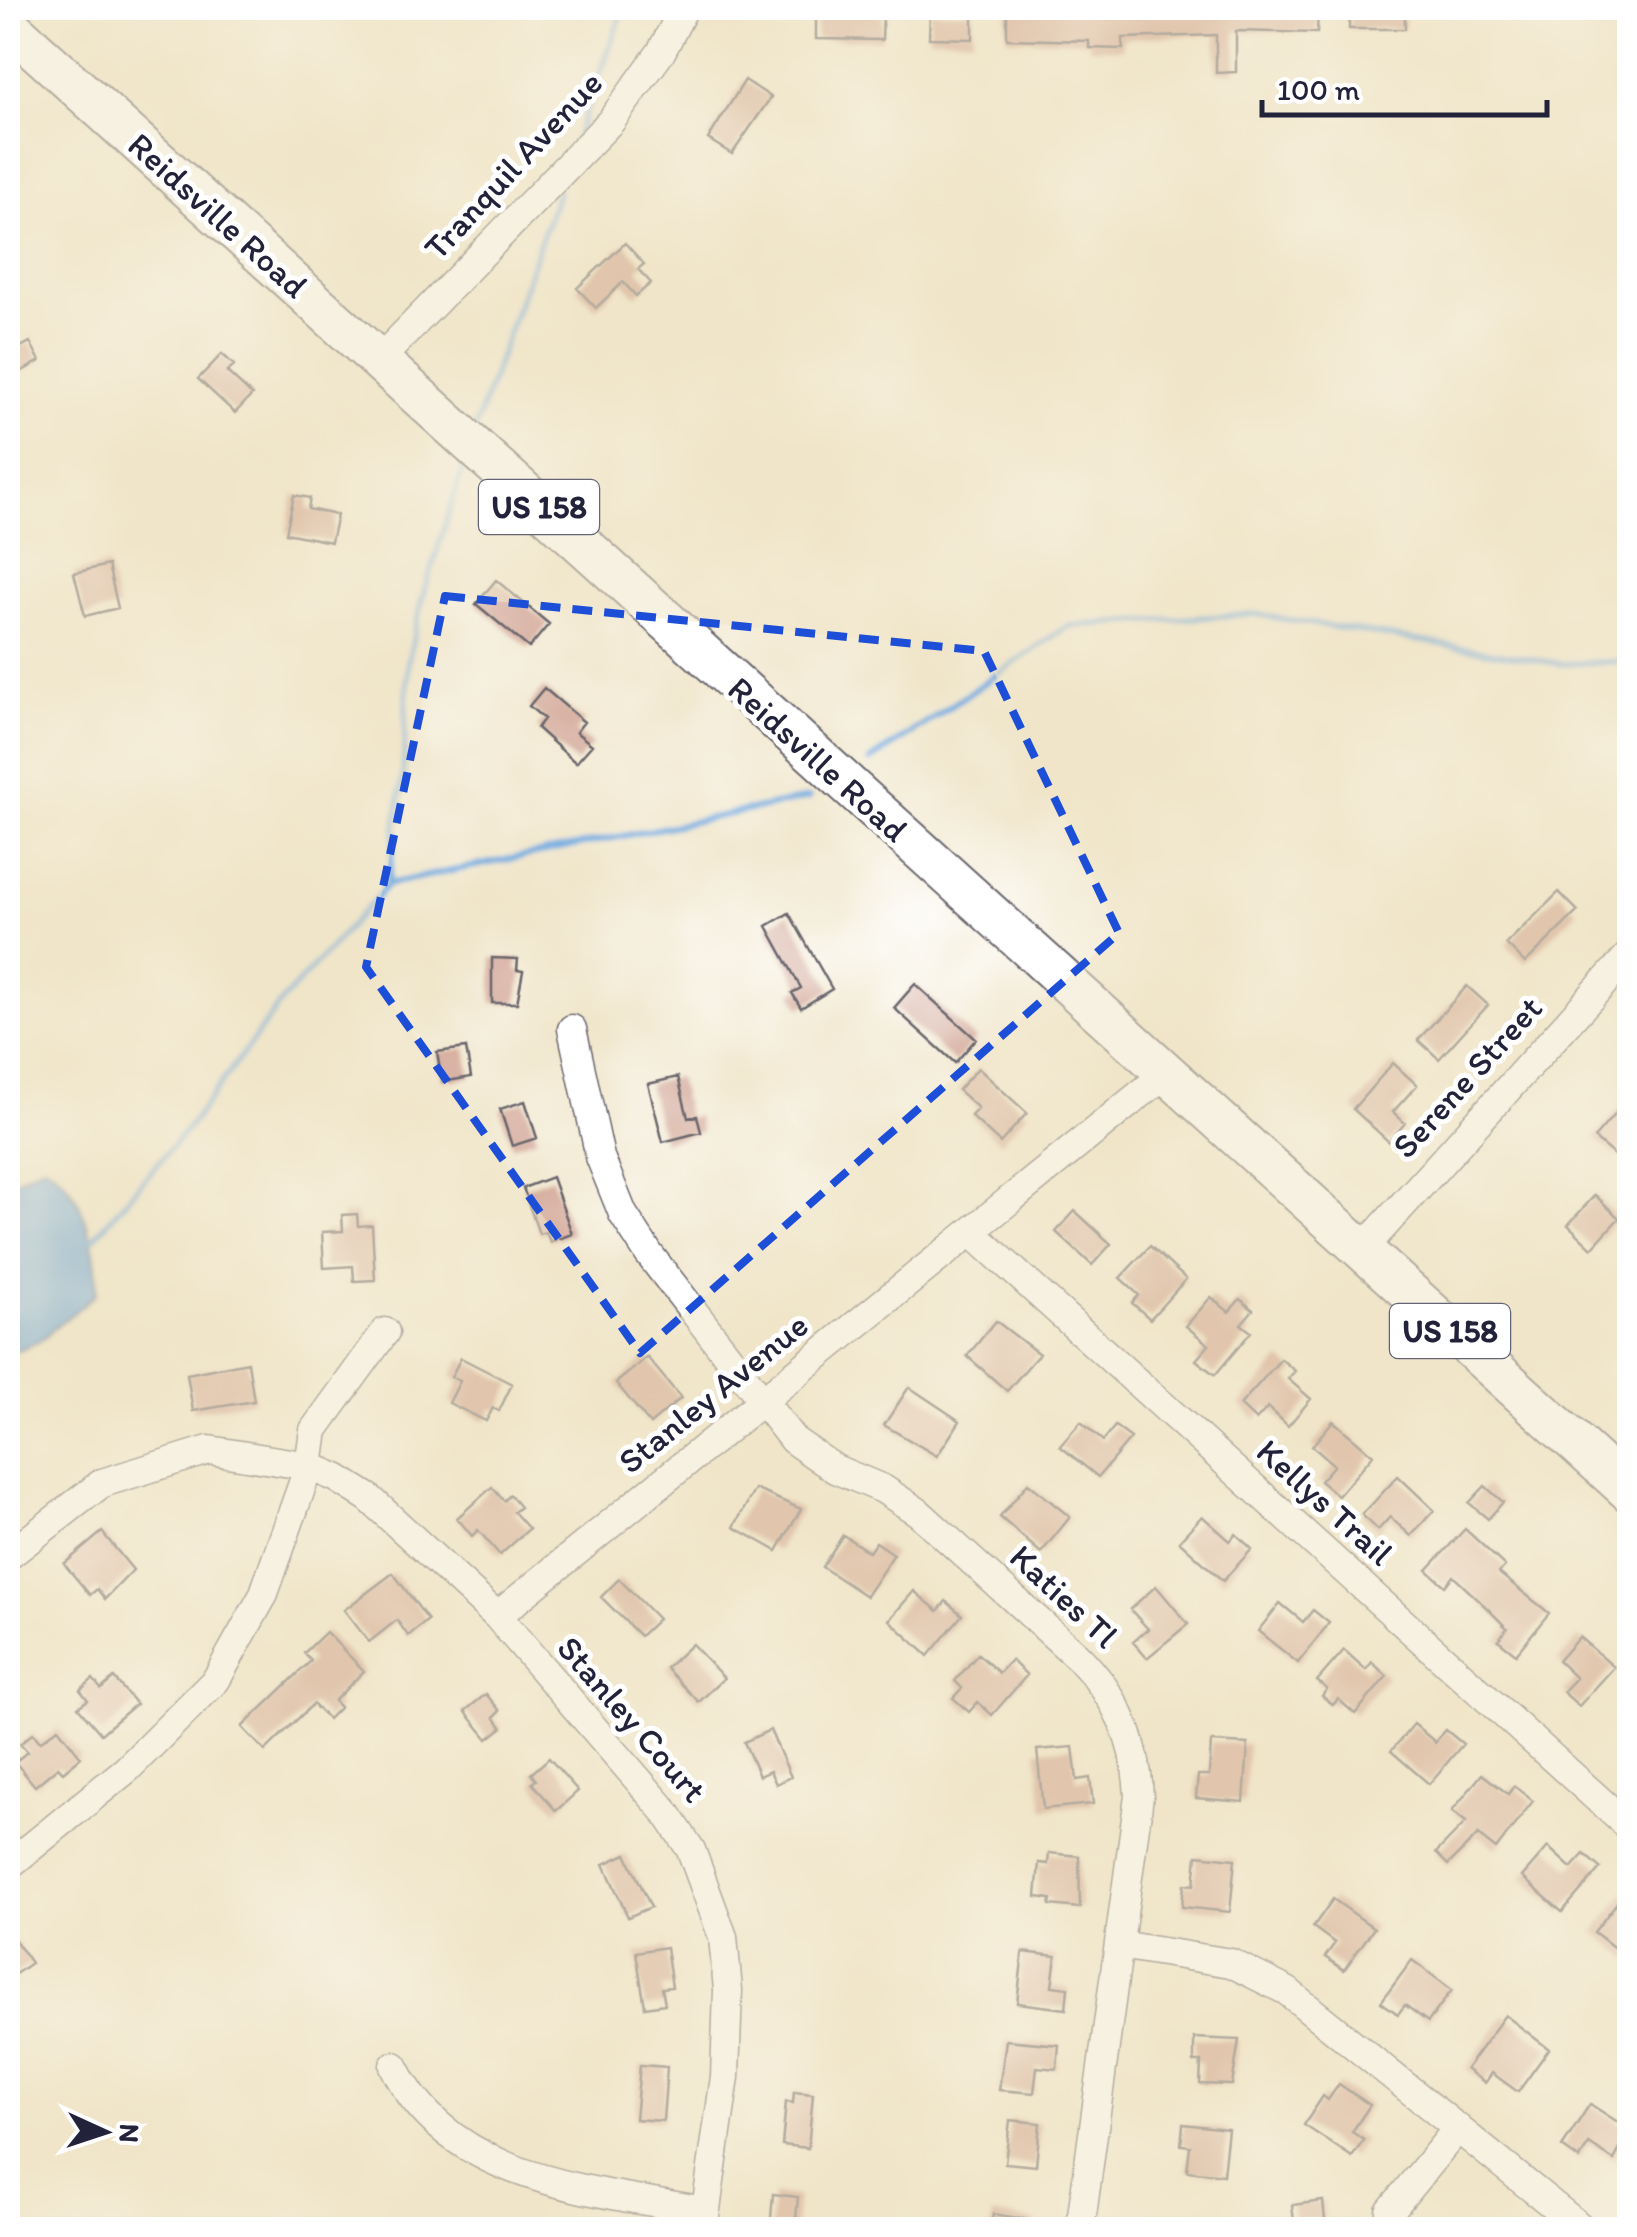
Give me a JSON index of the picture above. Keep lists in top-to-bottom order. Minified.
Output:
{"streets":{"highway":["Reidsville Road","US 158"],"street":["Tranquil Avenue","Serene Street","Stanley Avenue","Kellys Trail","Katies Tl","Stanley Court"]},"crossings":[["Tranquil Avenue","Reidsville Road"],["Reidsville Road","Serene Street"],["Reidsville Road","Stanley Avenue"],["Stanley Avenue","Kellys Trail"],["Stanley Avenue","Katies Tl"],["Stanley Avenue","Stanley Court"]],"scale_bar":"100 m","north":"right"}
